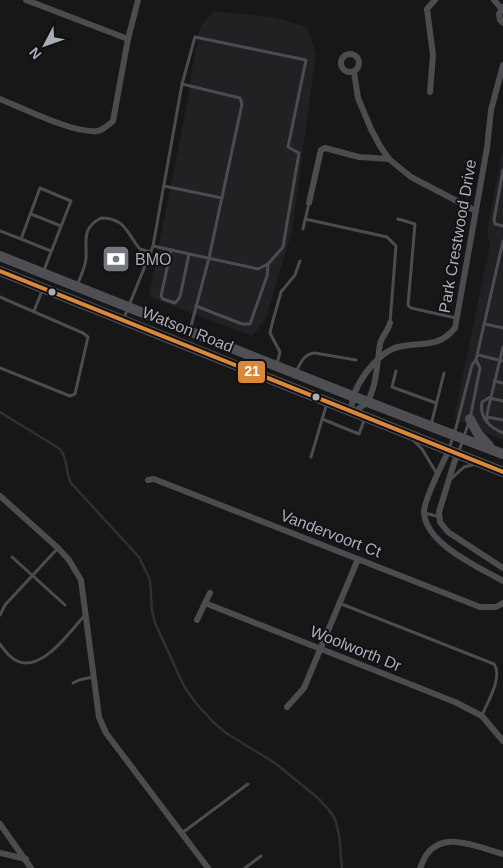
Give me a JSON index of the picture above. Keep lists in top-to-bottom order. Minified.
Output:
{"streets":{"main road":["Watson Road"],"street":["Park Crestwood Drive","Vandervoort Ct","Woolworth Dr"]},"crossings":[["Park Crestwood Drive","Watson Road"]],"places":{"bank":["BMO"]},"lines":["transit line 21"],"north":"bottom left"}
